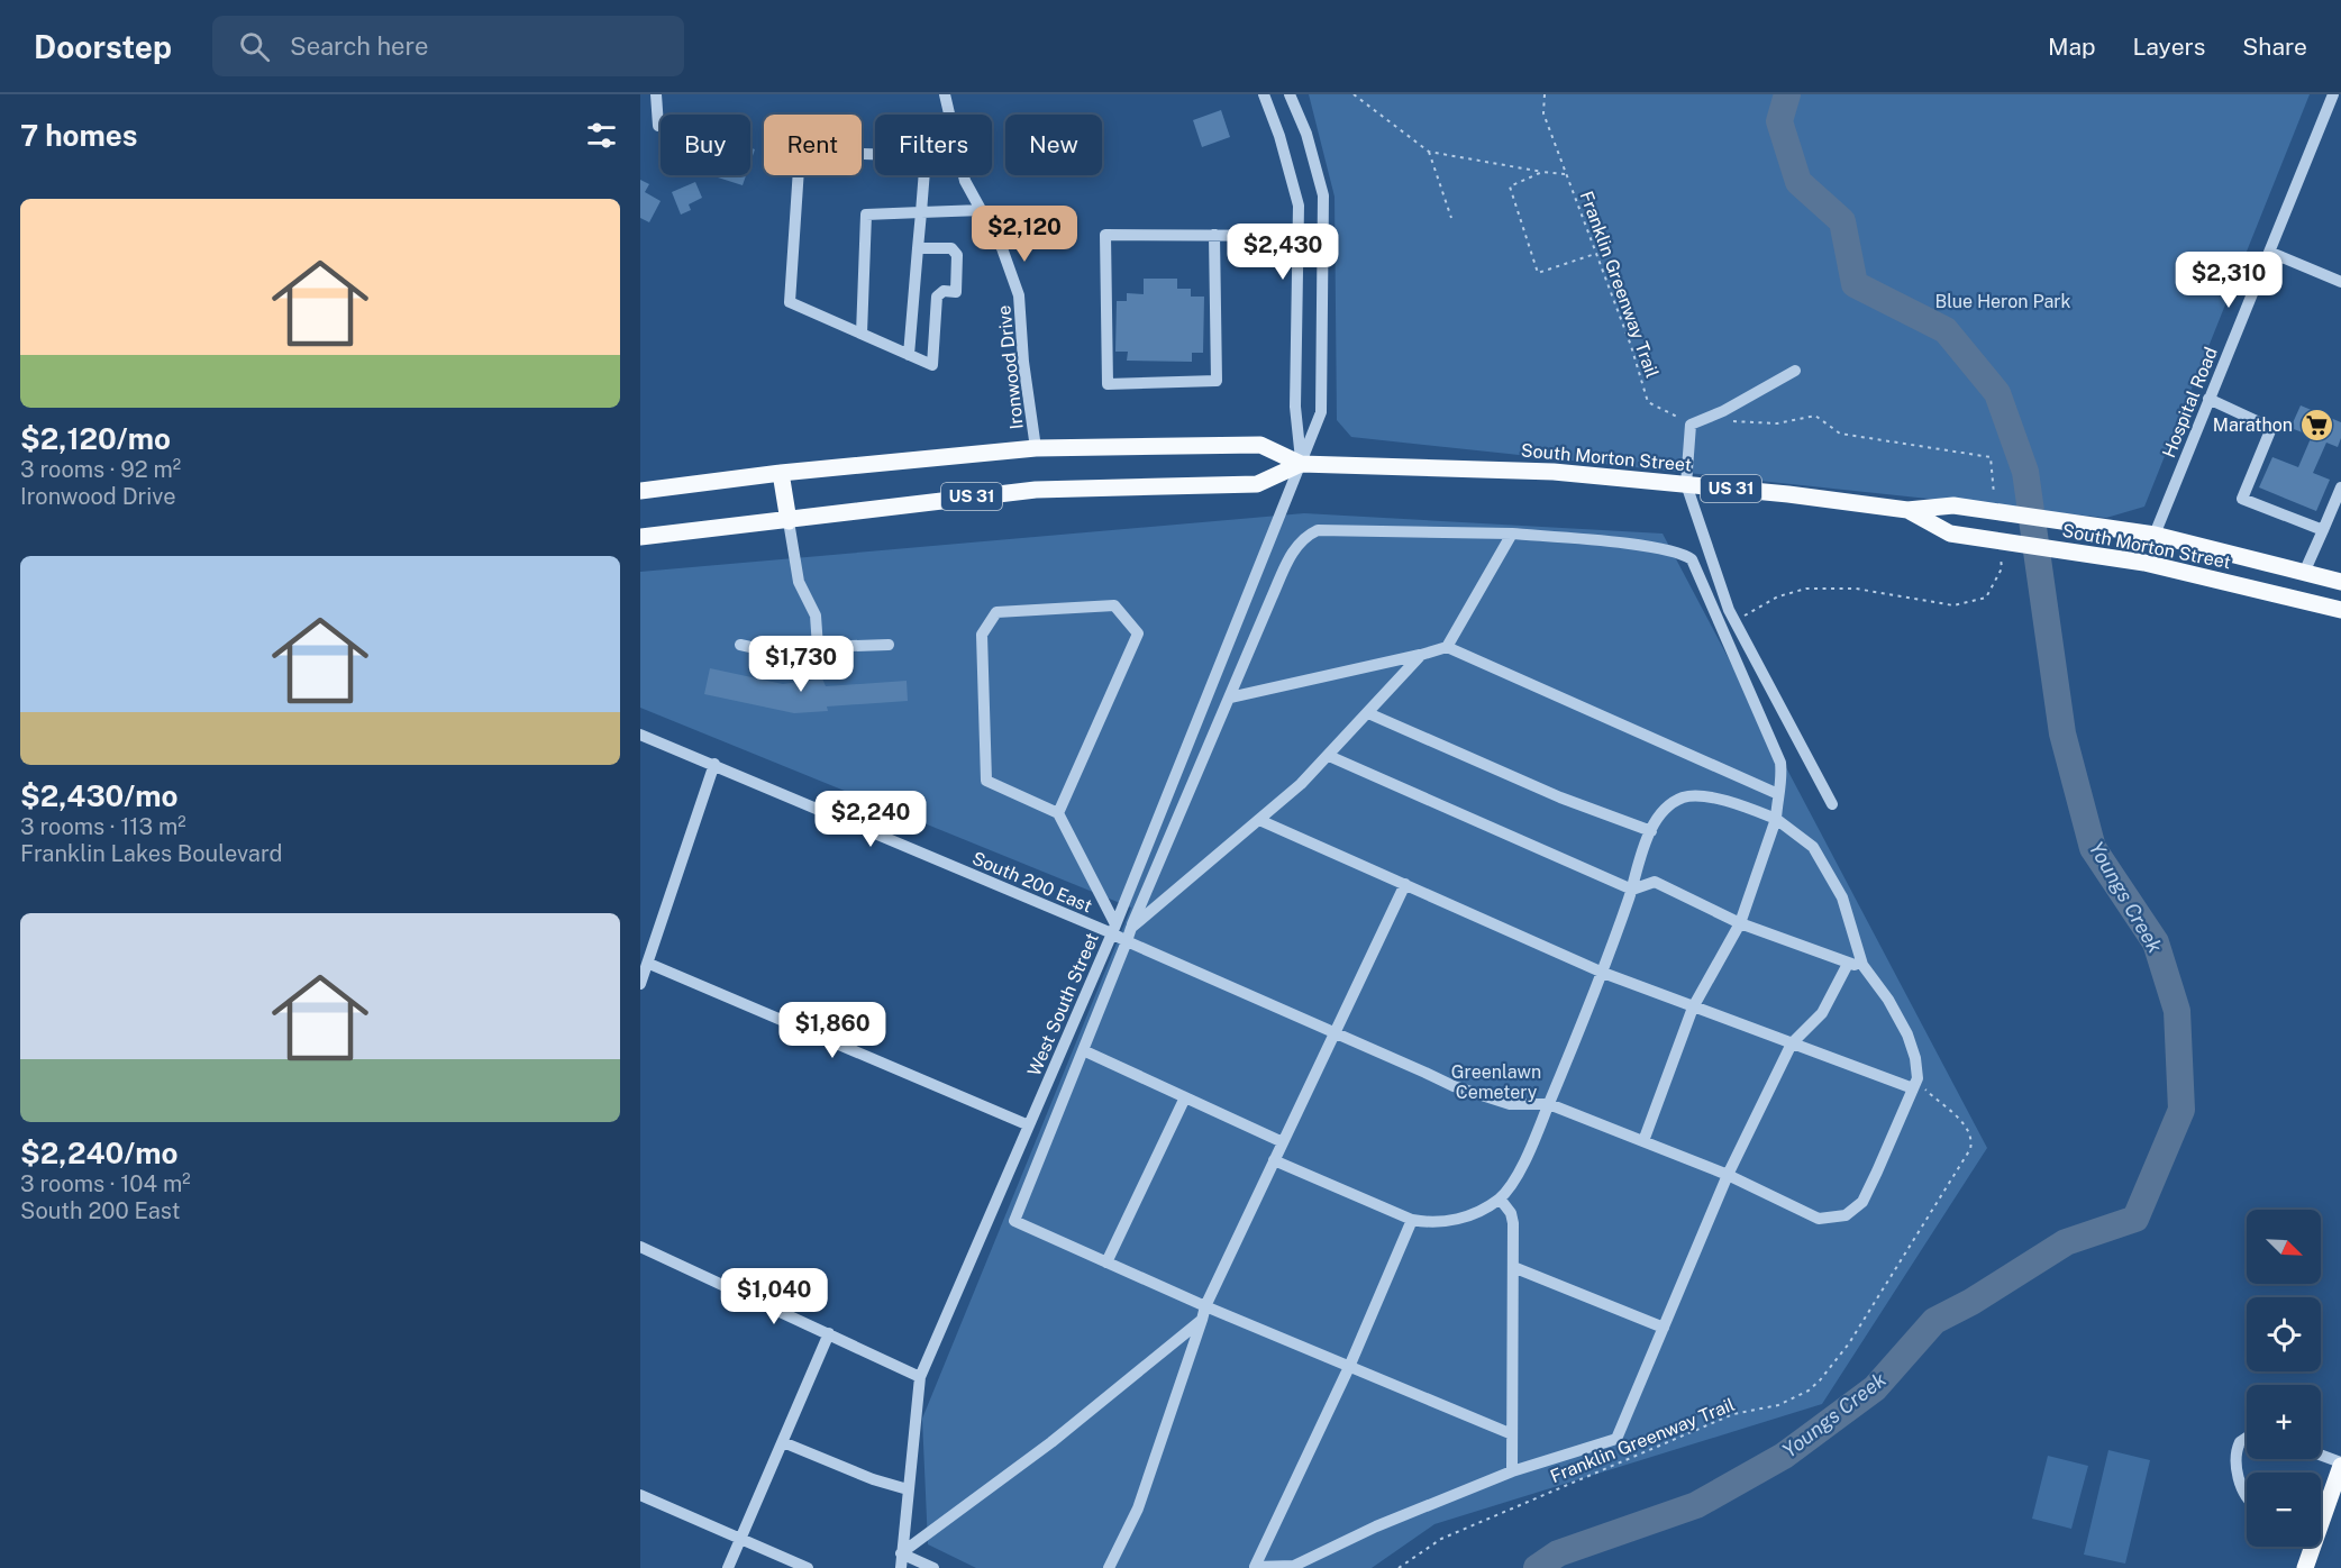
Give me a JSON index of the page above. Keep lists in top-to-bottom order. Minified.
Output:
{"streets":{"main road":["South Morton Street","US 31"],"street":["Ironwood Drive","Hospital Road","South 200 East","West South Street"],"path":["Franklin Greenway Trail"]},"crossings":[["Ironwood Drive","US 31"],["Hospital Road","South Morton Street"],["South Morton Street","US 31"],["South Morton Street","West South Street"],["US 31","West South Street"],["South 200 East","West South Street"]],"water":["Youngs Creek"],"parks":["Blue Heron Park","Greenlawn Cemetery"],"places":{"supermarket":["Marathon"]},"north":"bottom right","page":{"header":"Doorstep","search":"Search here","nav":["Map","Layers","Share"],"heading":"7 homes","chip":["Buy","Rent","Filters","New"],"list":[{"name":"$2,120/mo","note":"3 rooms · 92 m² · Ironwood Drive"},{"name":"$2,430/mo","note":"3 rooms · 113 m² · Franklin Lakes Boulevard"},{"name":"$2,240/mo","note":"3 rooms · 104 m² · South 200 East"}],"price":["$2,120","$2,430","$2,310","$1,730","$2,240","$1,860","$1,040"],"map_buttons":["+","−"]}}
